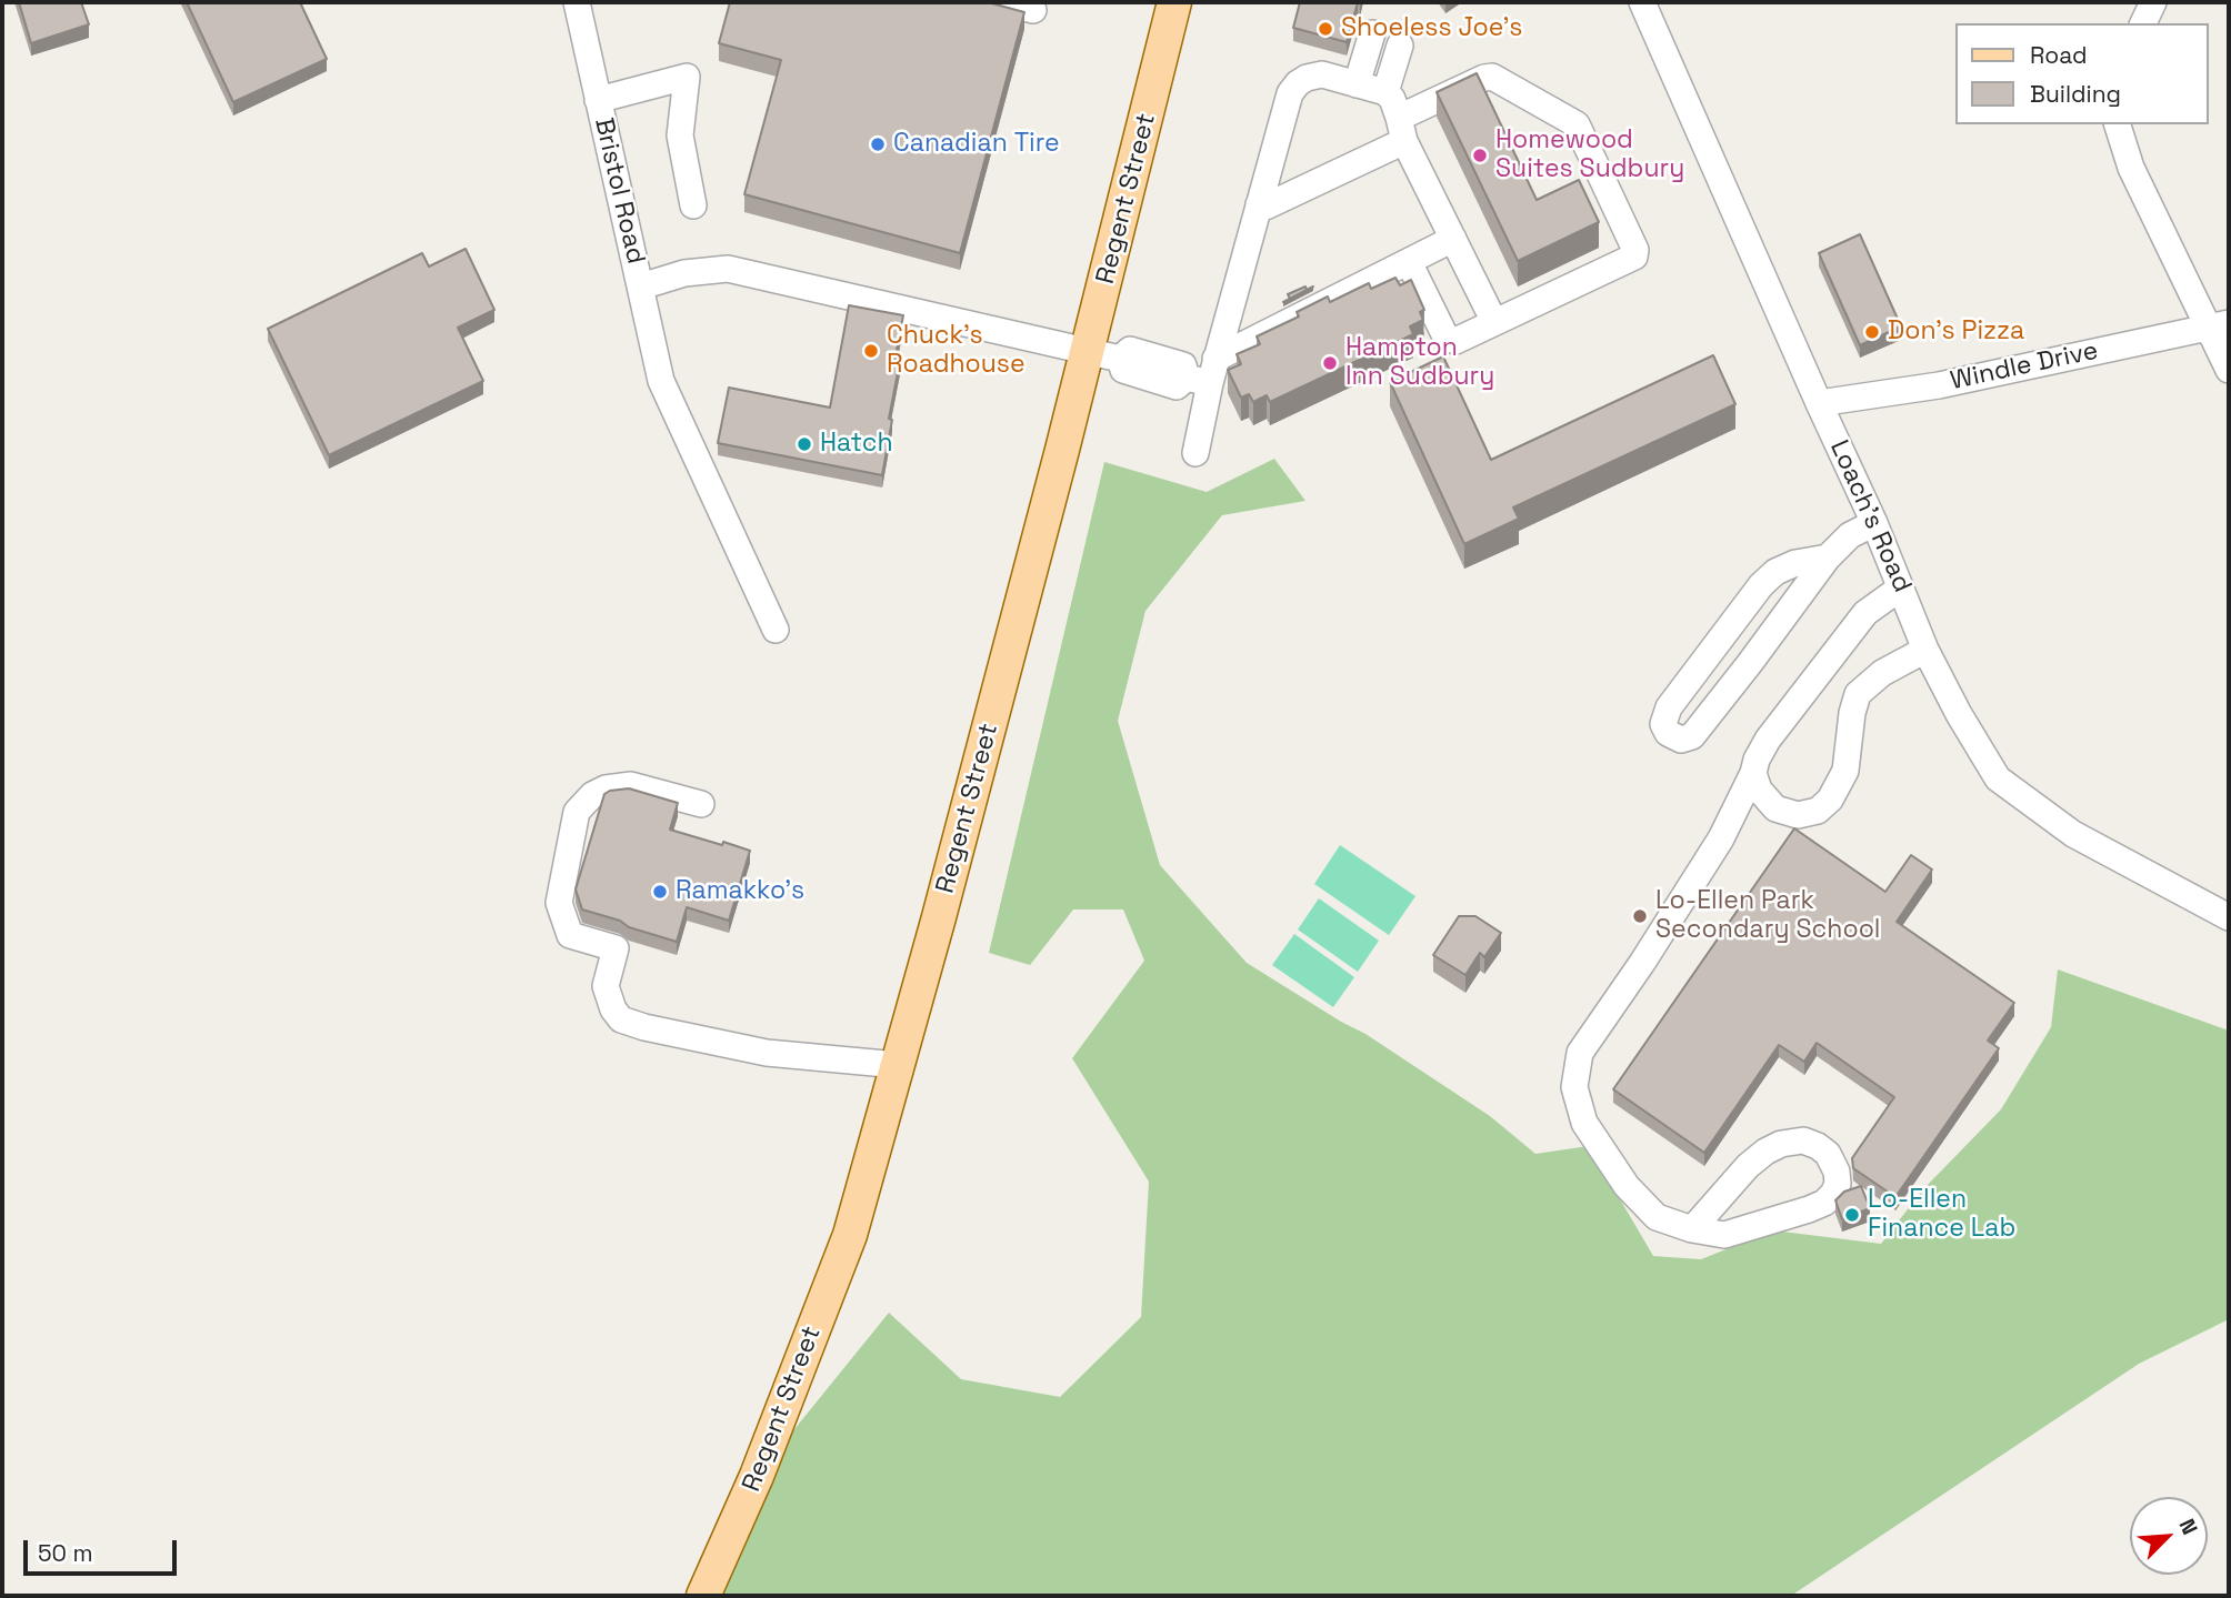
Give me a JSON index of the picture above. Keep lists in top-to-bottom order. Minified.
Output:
{"streets":{"main road":["Regent Street"],"street":["Bristol Road","Windle Drive","Loach's Road"]},"crossings":[["Windle Drive","Loach's Road"]],"places":["Shoeless Joe's","Canadian Tire","Homewood Suites Sudbury","Don's Pizza","Chuck's Roadhouse","Hampton Inn Sudbury","Hatch","Ramakko's","Lo-Ellen Park Secondary School","Lo-Ellen Finance Lab"],"legend":["Road","Building"],"scale_bar":"50 m","north":"top right"}
